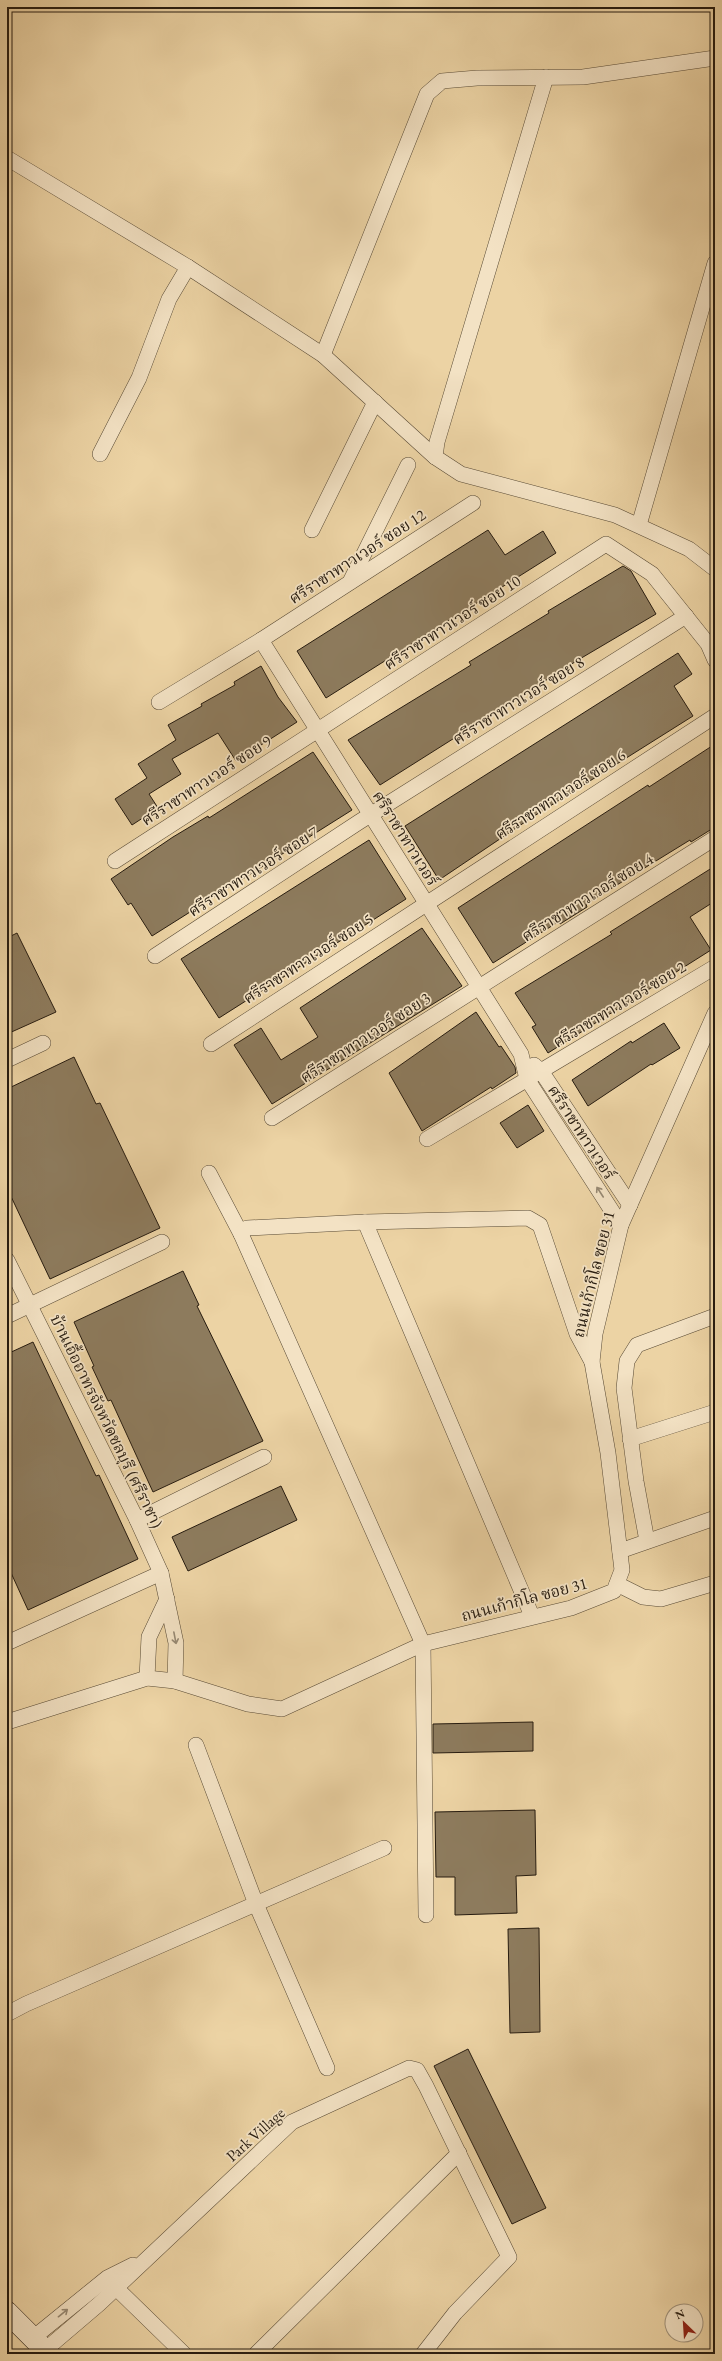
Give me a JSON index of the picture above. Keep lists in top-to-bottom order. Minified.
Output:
{"streets":{"street":["ศรีราชาทาวเวอร์ ซอย 12","ศรีราชาทาวเวอร์ ซอย 10","ศรีราชาทาวเวอร์ ซอย 8","ศรีราชาทาวเวอร์ ซอย 9","ศรีราชาทาวเวอร์ ซอย 6","ศรีราชาทาวเวอร์","ศรีราชาทาวเวอร์ ซอย 7","ศรีราชาทาวเวอร์ ซอย 4","ศรีราชาทาวเวอร์ ซอย 5","ศรีราชาทาวเวอร์ ซอย 2","ศรีราชาทาวเวอร์ ซอย 3","ถนนเก้ากิโล ซอย 31","บ้านเอื้ออาทรจังหวัดชลบุรี (ศรีราชา)","Park Village"]},"crossings":[["ศรีราชาทาวเวอร์ ซอย 12","ศรีราชาทาวเวอร์"],["ศรีราชาทาวเวอร์ ซอย 10","ศรีราชาทาวเวอร์ ซอย 8"],["ศรีราชาทาวเวอร์ ซอย 10","ศรีราชาทาวเวอร์ ซอย 9"],["ศรีราชาทาวเวอร์ ซอย 10","ศรีราชาทาวเวอร์"],["ศรีราชาทาวเวอร์ ซอย 8","ศรีราชาทาวเวอร์"],["ศรีราชาทาวเวอร์ ซอย 8","ศรีราชาทาวเวอร์ ซอย 7"],["ศรีราชาทาวเวอร์ ซอย 9","ศรีราชาทาวเวอร์"],["ศรีราชาทาวเวอร์ ซอย 6","ศรีราชาทาวเวอร์"],["ศรีราชาทาวเวอร์ ซอย 6","ศรีราชาทาวเวอร์ ซอย 5"],["ศรีราชาทาวเวอร์","ศรีราชาทาวเวอร์ ซอย 7"],["ศรีราชาทาวเวอร์","ศรีราชาทาวเวอร์ ซอย 4"],["ศรีราชาทาวเวอร์","ศรีราชาทาวเวอร์ ซอย 5"],["ศรีราชาทาวเวอร์","ศรีราชาทาวเวอร์ ซอย 2"],["ศรีราชาทาวเวอร์","ศรีราชาทาวเวอร์ ซอย 3"],["ศรีราชาทาวเวอร์","ถนนเก้ากิโล ซอย 31"],["ศรีราชาทาวเวอร์ ซอย 4","ศรีราชาทาวเวอร์ ซอย 3"],["ถนนเก้ากิโล ซอย 31","บ้านเอื้ออาทรจังหวัดชลบุรี (ศรีราชา)"]],"north":"top left"}
